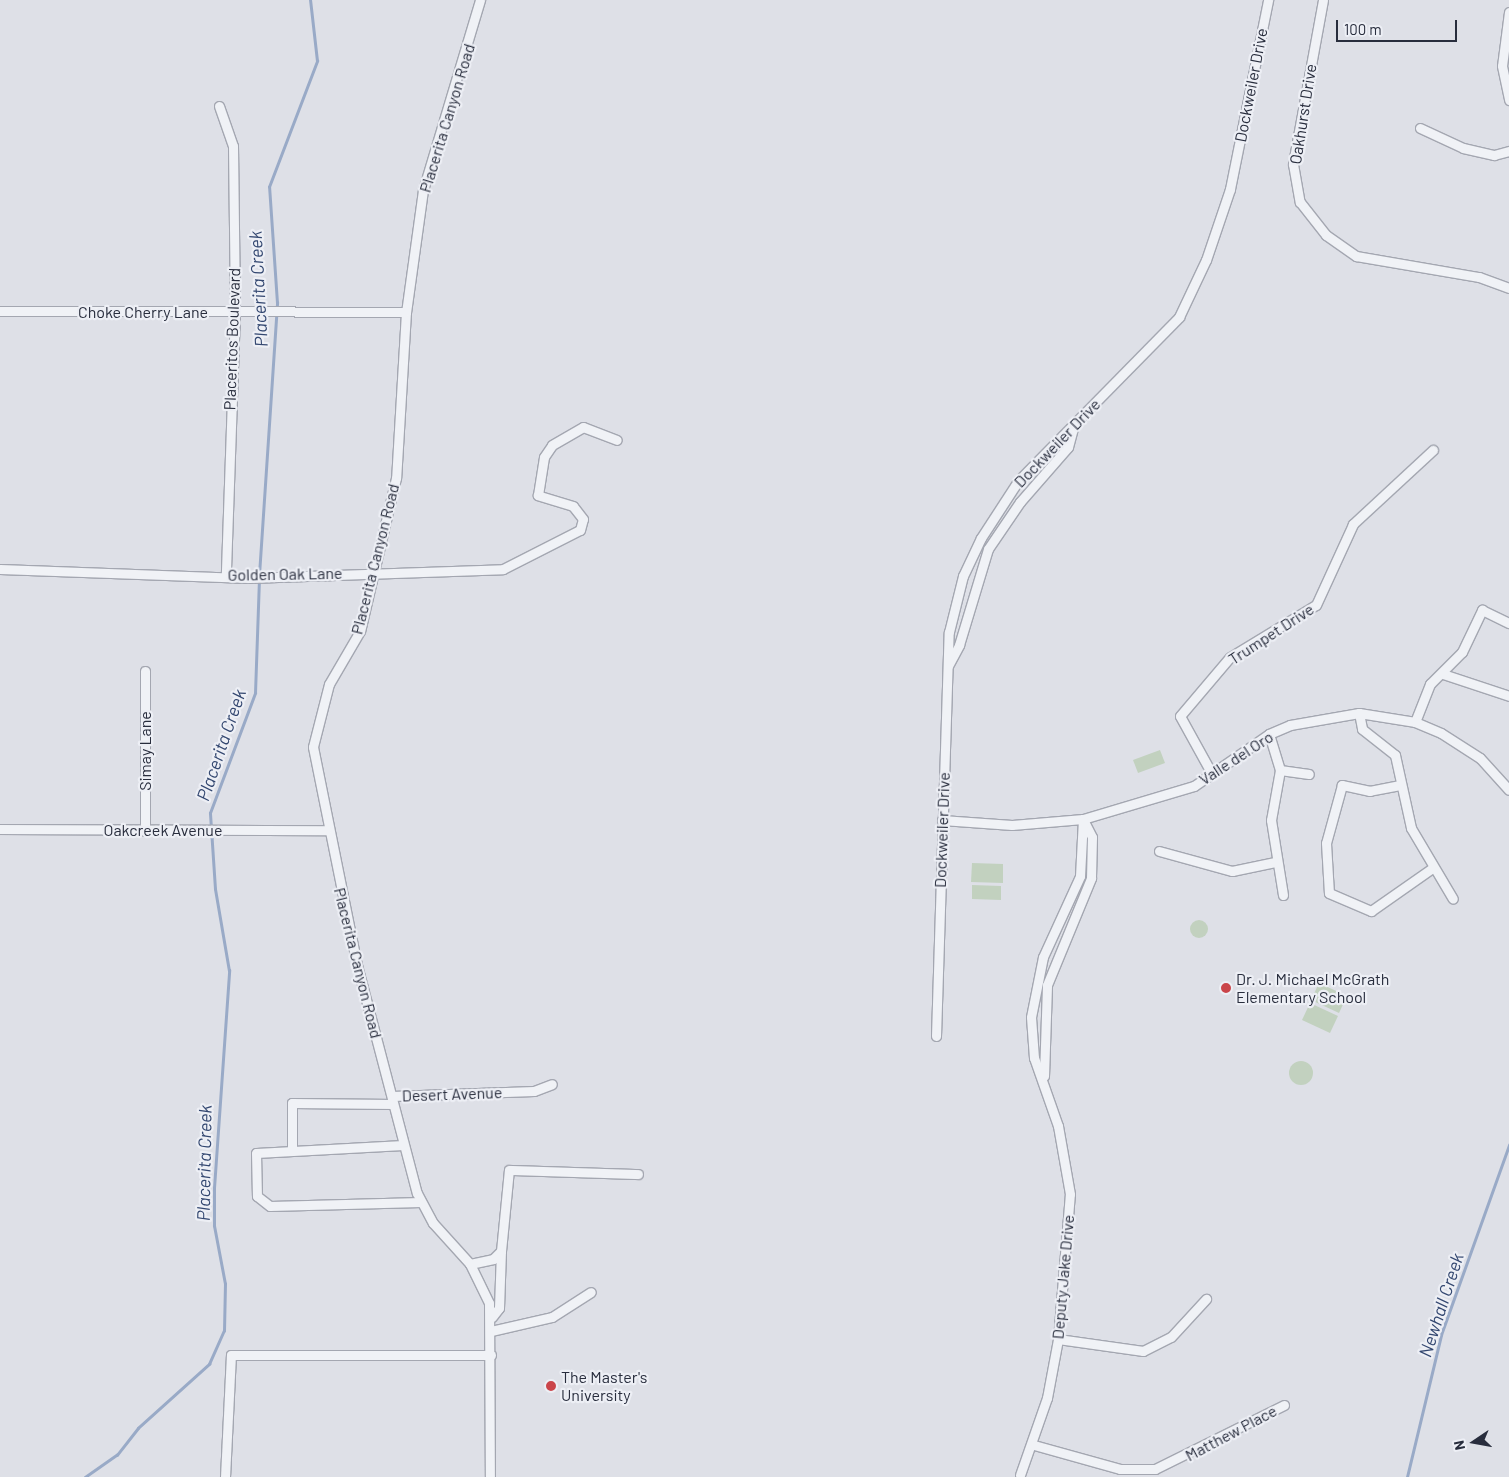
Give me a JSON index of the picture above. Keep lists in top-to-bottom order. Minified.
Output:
{"streets":{"street":["Dockweiler Drive","Oakhurst Drive","Placerita Canyon Road","Choke Cherry Lane","Placeritos Boulevard","Golden Oak Lane","Trumpet Drive","Simay Lane","Valle del Oro","Oakcreek Avenue","Desert Avenue","Deputy Jake Drive","Matthew Place"]},"crossings":[["Dockweiler Drive","Valle del Oro"],["Placerita Canyon Road","Choke Cherry Lane"],["Placerita Canyon Road","Golden Oak Lane"],["Placerita Canyon Road","Oakcreek Avenue"],["Placerita Canyon Road","Desert Avenue"],["Choke Cherry Lane","Placeritos Boulevard"],["Placeritos Boulevard","Golden Oak Lane"],["Trumpet Drive","Valle del Oro"],["Simay Lane","Oakcreek Avenue"],["Valle del Oro","Deputy Jake Drive"],["Deputy Jake Drive","Matthew Place"]],"water":["Placerita Creek","Newhall Creek"],"places":["Dr. J. Michael McGrath Elementary School","The Master's University"],"scale_bar":"100 m","north":"left"}
